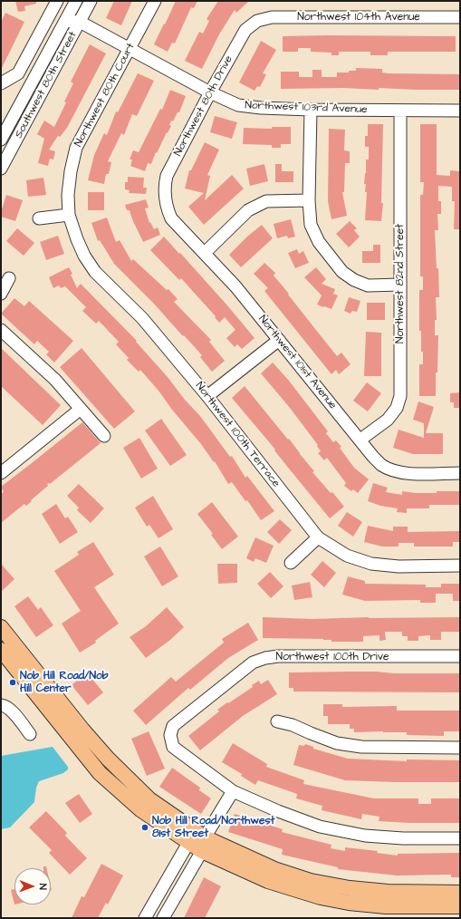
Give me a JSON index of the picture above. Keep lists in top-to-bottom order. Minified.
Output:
{"streets":{"street":["Northwest 104th Avenue","Southwest 80th Street","Northwest 80th Court","Northwest 80th Drive","Northwest 103rd Avenue","Northwest 82nd Street","Northwest 101st Avenue","Northwest 100th Terrace","Northwest 100th Drive"]},"crossings":[["Northwest 104th Avenue","Northwest 80th Drive"],["Southwest 80th Street","Northwest 103rd Avenue"],["Northwest 80th Court","Northwest 103rd Avenue"],["Northwest 80th Court","Northwest 100th Terrace"],["Northwest 80th Drive","Northwest 103rd Avenue"],["Northwest 80th Drive","Northwest 101st Avenue"],["Northwest 103rd Avenue","Northwest 82nd Street"],["Northwest 82nd Street","Northwest 101st Avenue"]],"places":["Nob Hill Road/Nob Hill Center","Nob Hill Road/Northwest 81st Street"],"north":"right"}
